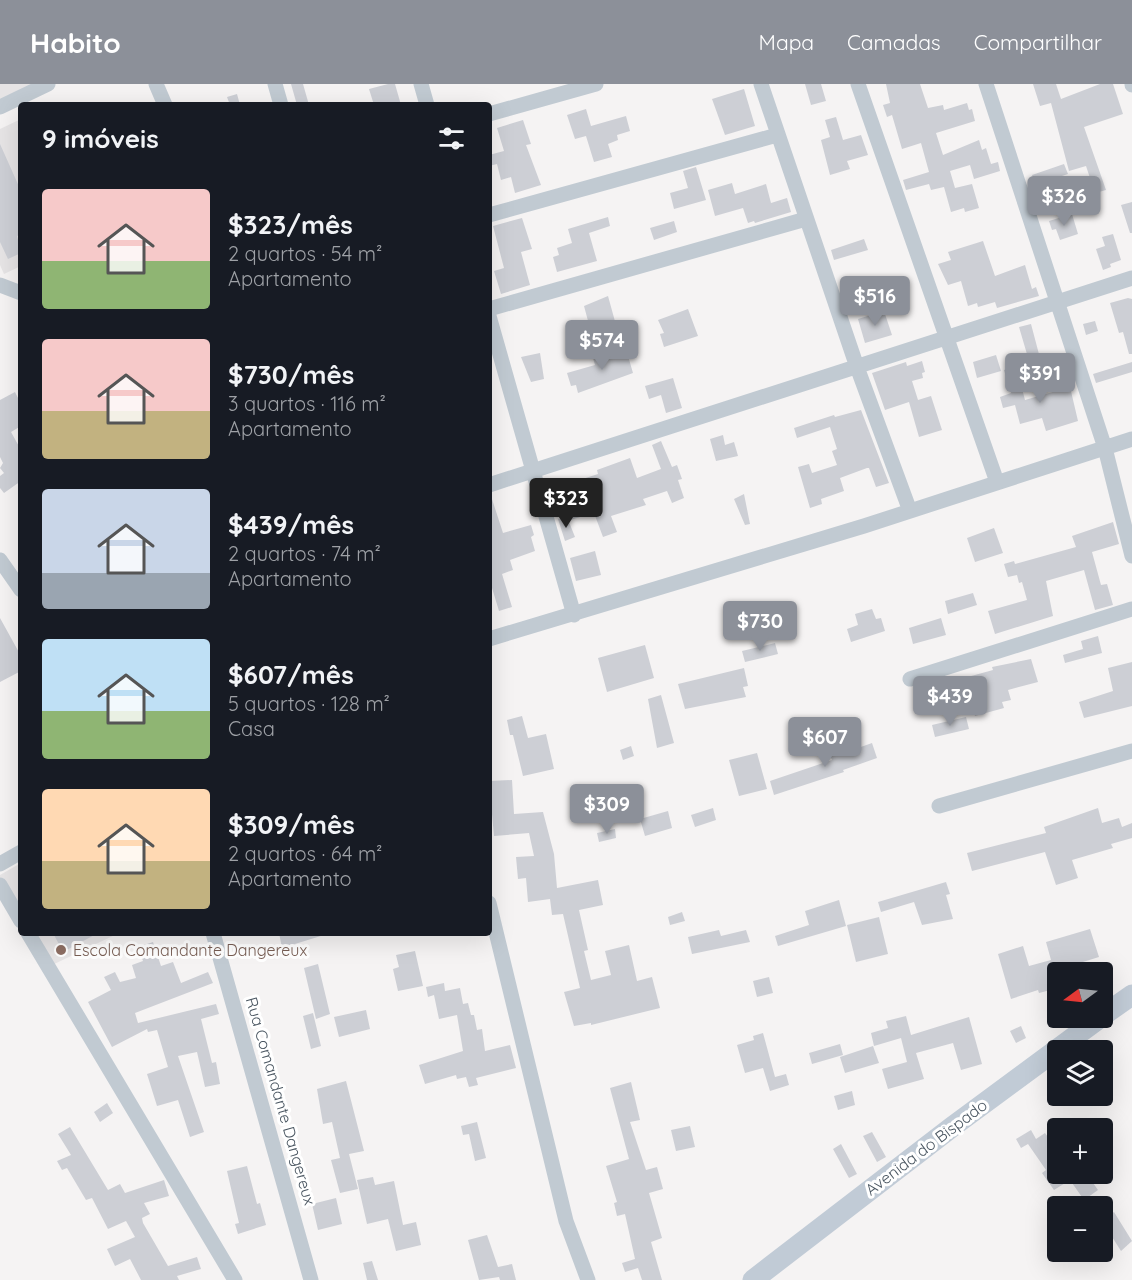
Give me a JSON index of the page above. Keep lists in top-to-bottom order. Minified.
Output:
{"streets":{"main road":["Avenida do Bispado"],"street":["Rua Comandante Dangereux"]},"places":["Escola Comandante Dangereux"],"north":"left","page":{"header":"Habito","nav":["Mapa","Camadas","Compartilhar"],"heading":"9 imóveis","list":[{"name":"$323/mês","note":"2 quartos · 54 m² · Apartamento"},{"name":"$730/mês","note":"3 quartos · 116 m² · Apartamento"},{"name":"$439/mês","note":"2 quartos · 74 m² · Apartamento"},{"name":"$607/mês","note":"5 quartos · 128 m² · Casa"},{"name":"$309/mês","note":"2 quartos · 64 m² · Apartamento"}],"price":["$326","$516","$574","$391","$323","$730","$439","$607","$309"],"map_buttons":["+","−"]}}
